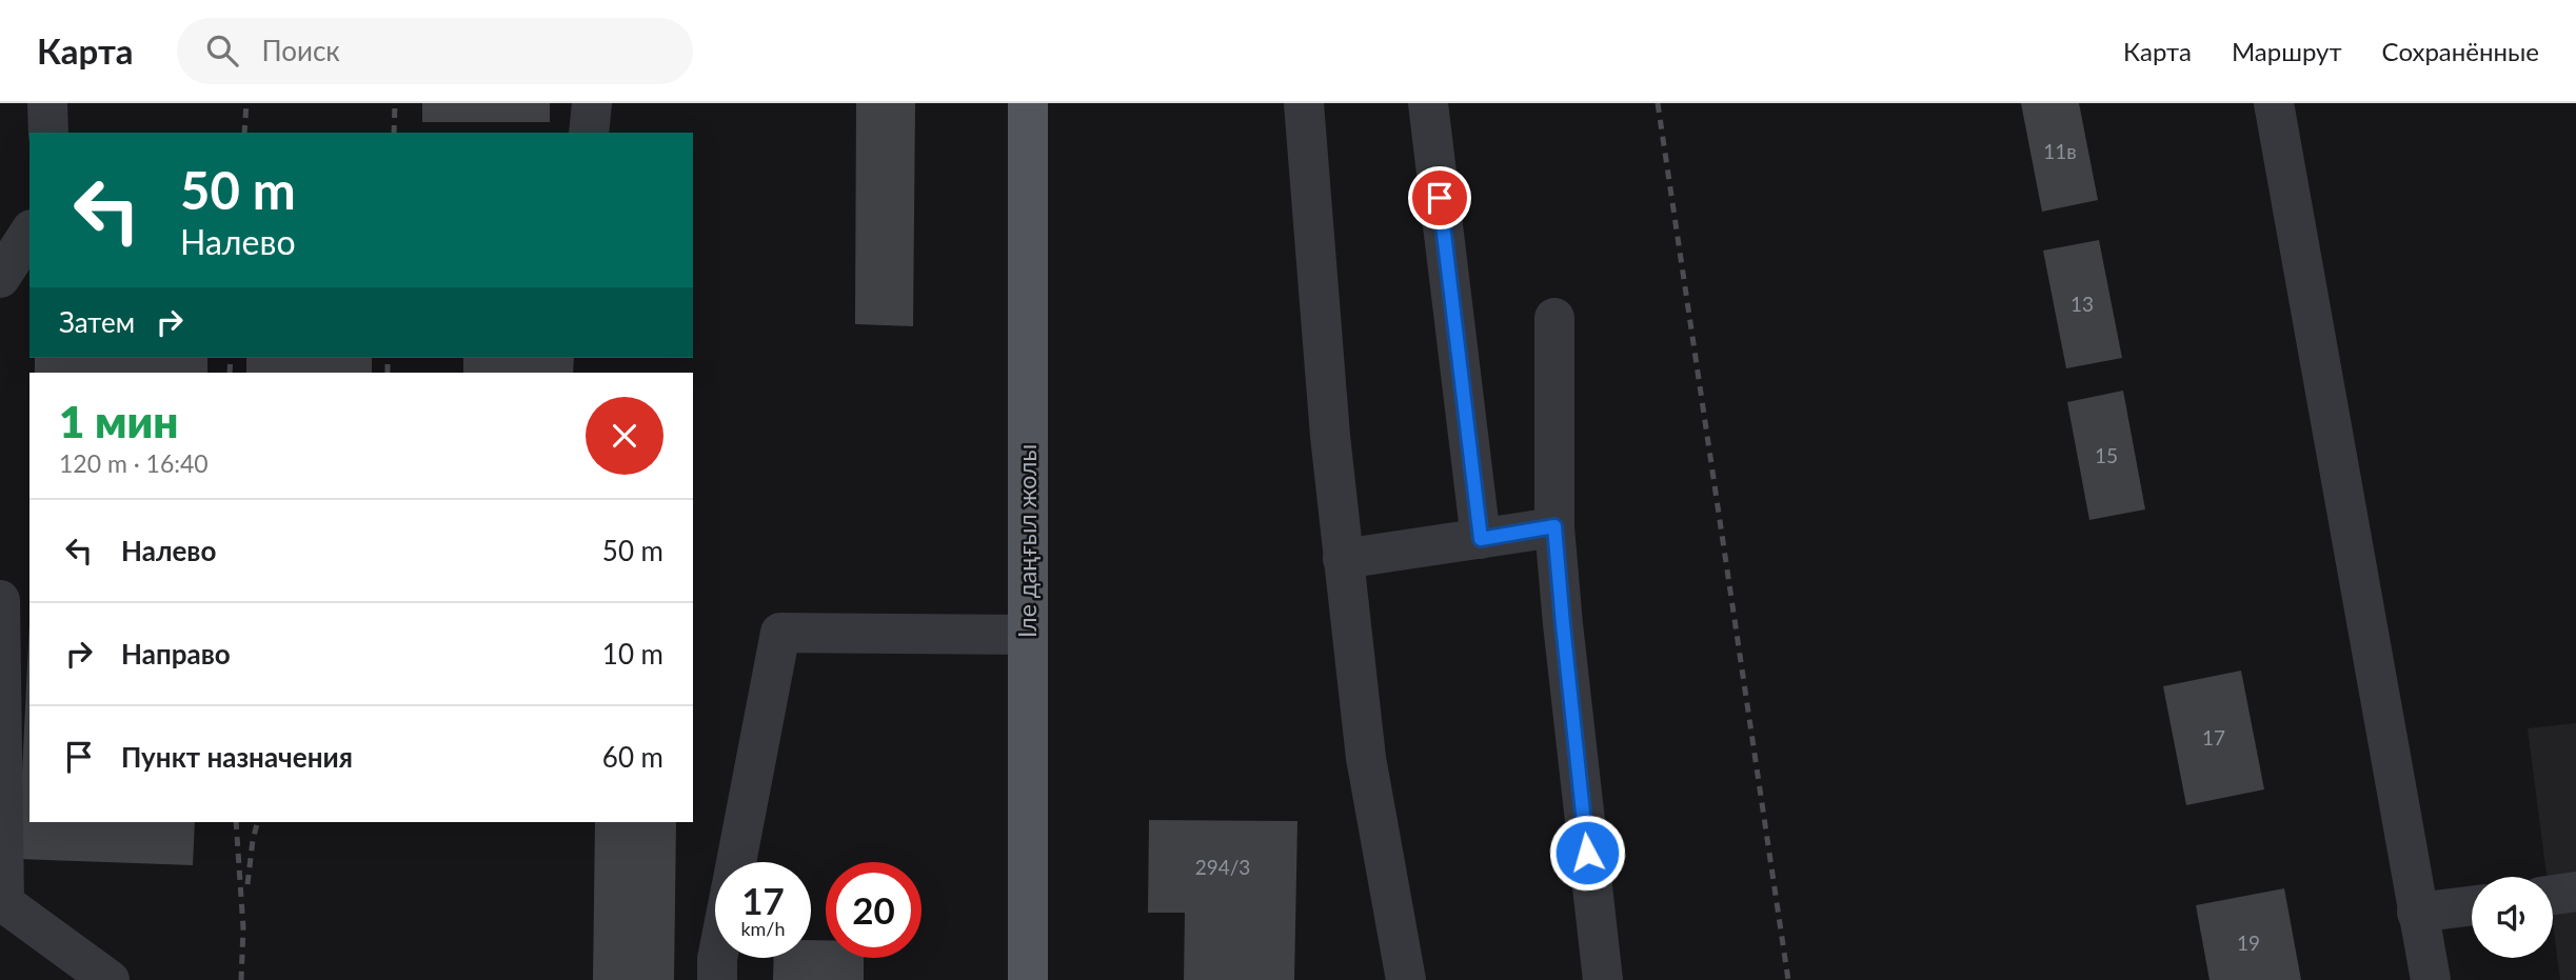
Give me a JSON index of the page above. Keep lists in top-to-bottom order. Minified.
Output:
{"streets":{"main road":["Іле даңғыл жолы"]},"house_numbers":["11в","13","15","17","294/3","19"],"page":{"header":"Карта","search":"Поиск","nav":["Карта","Маршрут","Сохранённые"],"turn":["50 m","Налево"],"then":"Затем","heading":["1 мин","120 m · 16:40"],"list":[{"name":"Налево","value":"50 m"},{"name":"Направо","value":"10 m"},{"name":"Пункт назначения","value":"60 m"}],"speed":"17 km/h","limit":"20"}}
